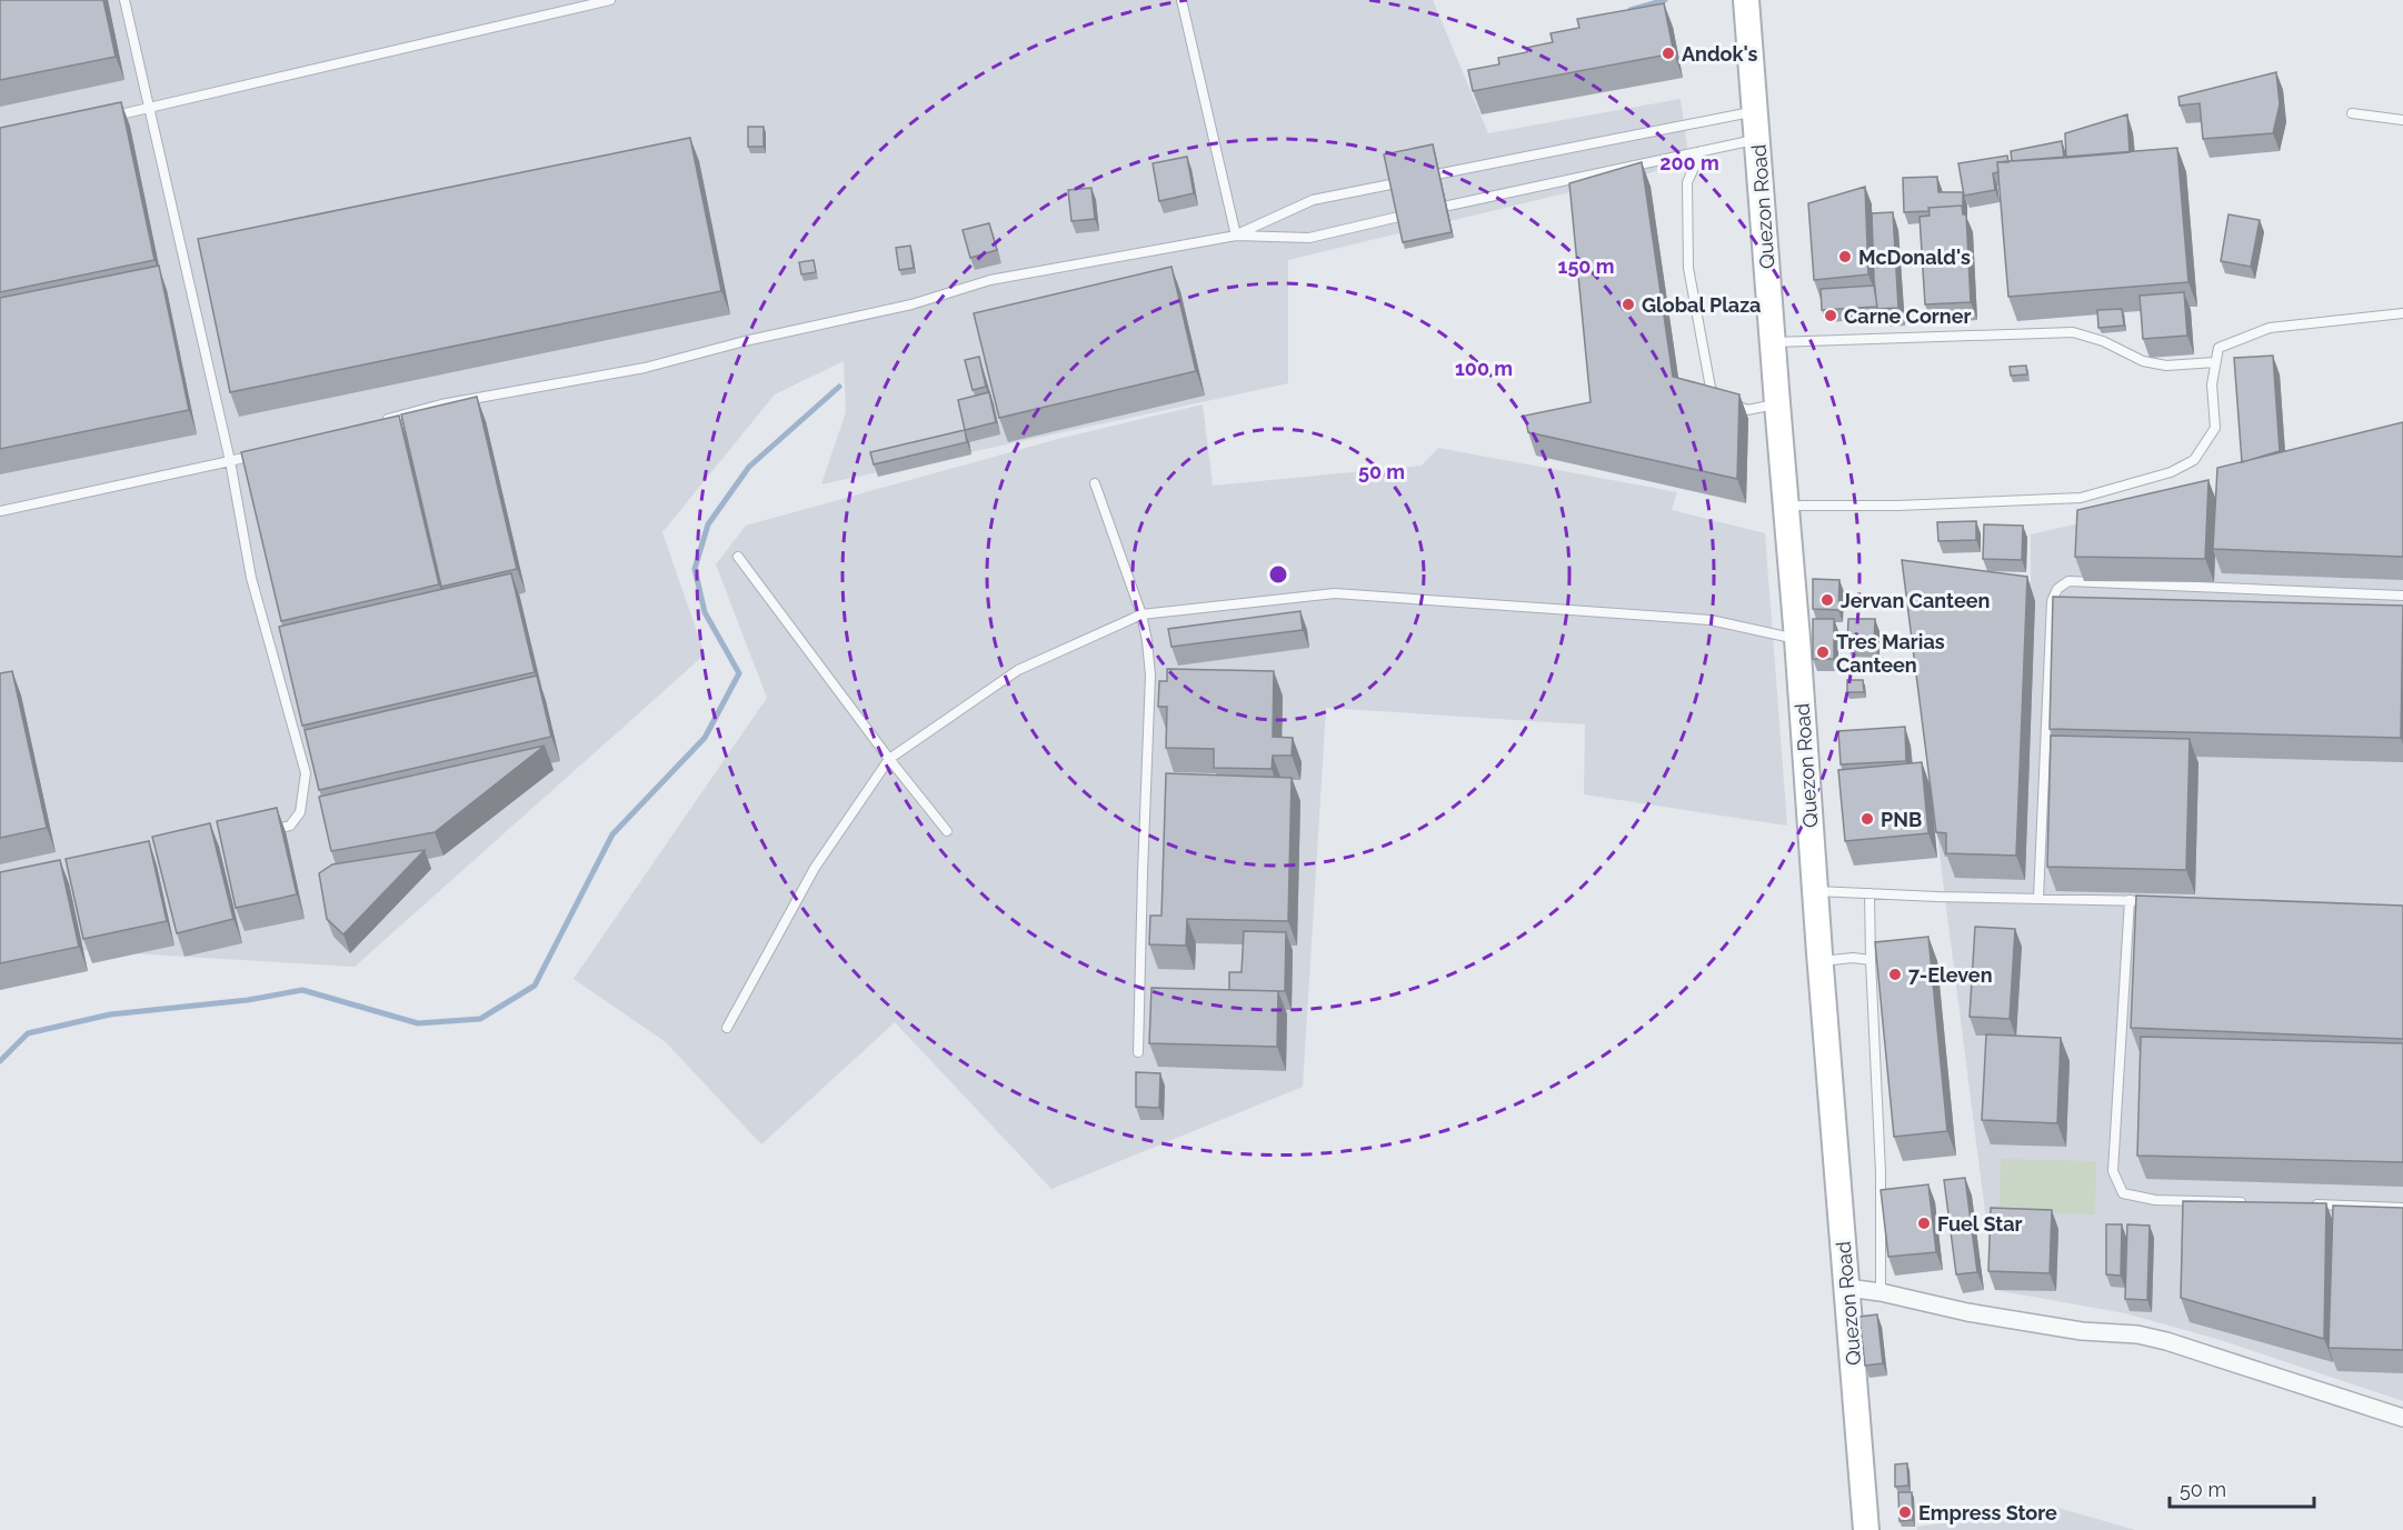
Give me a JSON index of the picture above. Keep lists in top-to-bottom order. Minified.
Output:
{"streets":{"main road":["Quezon Road"]},"places":["Andok's","McDonald's","Global Plaza","Carne Corner","Jervan Canteen","Tres Marias Canteen","PNB","7-Eleven","Fuel Star","Empress Store"],"scale_bar":"50 m","rings":["200 m","150 m","100 m","50 m"]}
